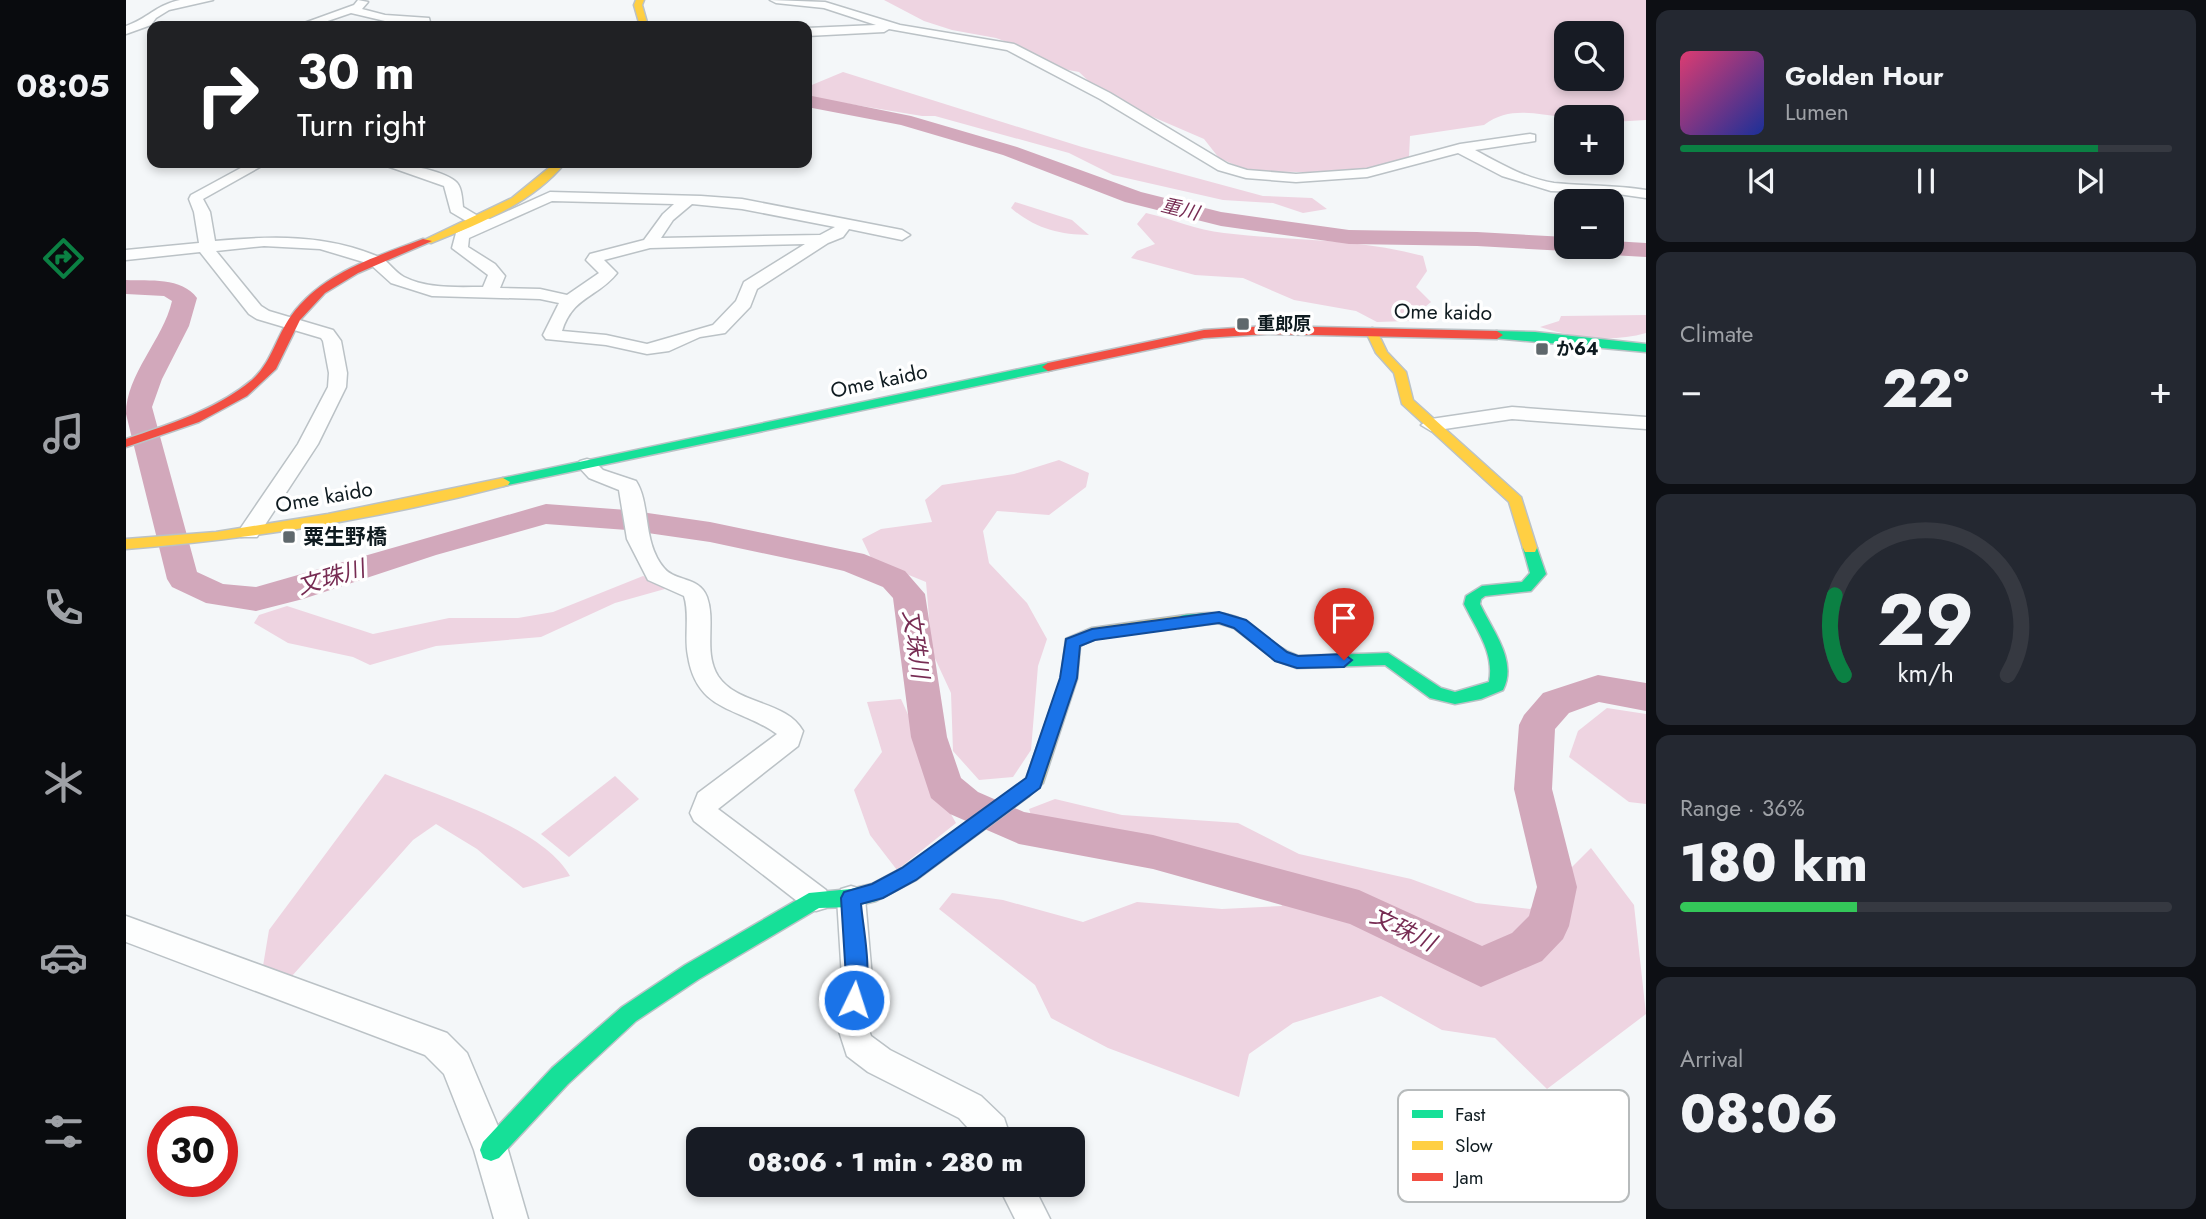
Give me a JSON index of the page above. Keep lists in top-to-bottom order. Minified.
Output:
{"streets":{"main road":["Ome kaido"]},"water":["重川","文珠川"],"places":{"transit":["重郎原","か64","粟生野橋"]},"legend":["Fast","Slow","Jam"],"page":{"tabs":"08:05","map_buttons":["+","−"],"turn":["30 m","Turn right"],"song":["Golden Hour","Lumen"],"tile":["Climate",["Range · 36%","180 km"],["Arrival","08:06"]],"heat":["−","22°","+"],"limit":"30","trip":"08:06 · 1 min · 280 m","gauge":["29","km/h"]}}
